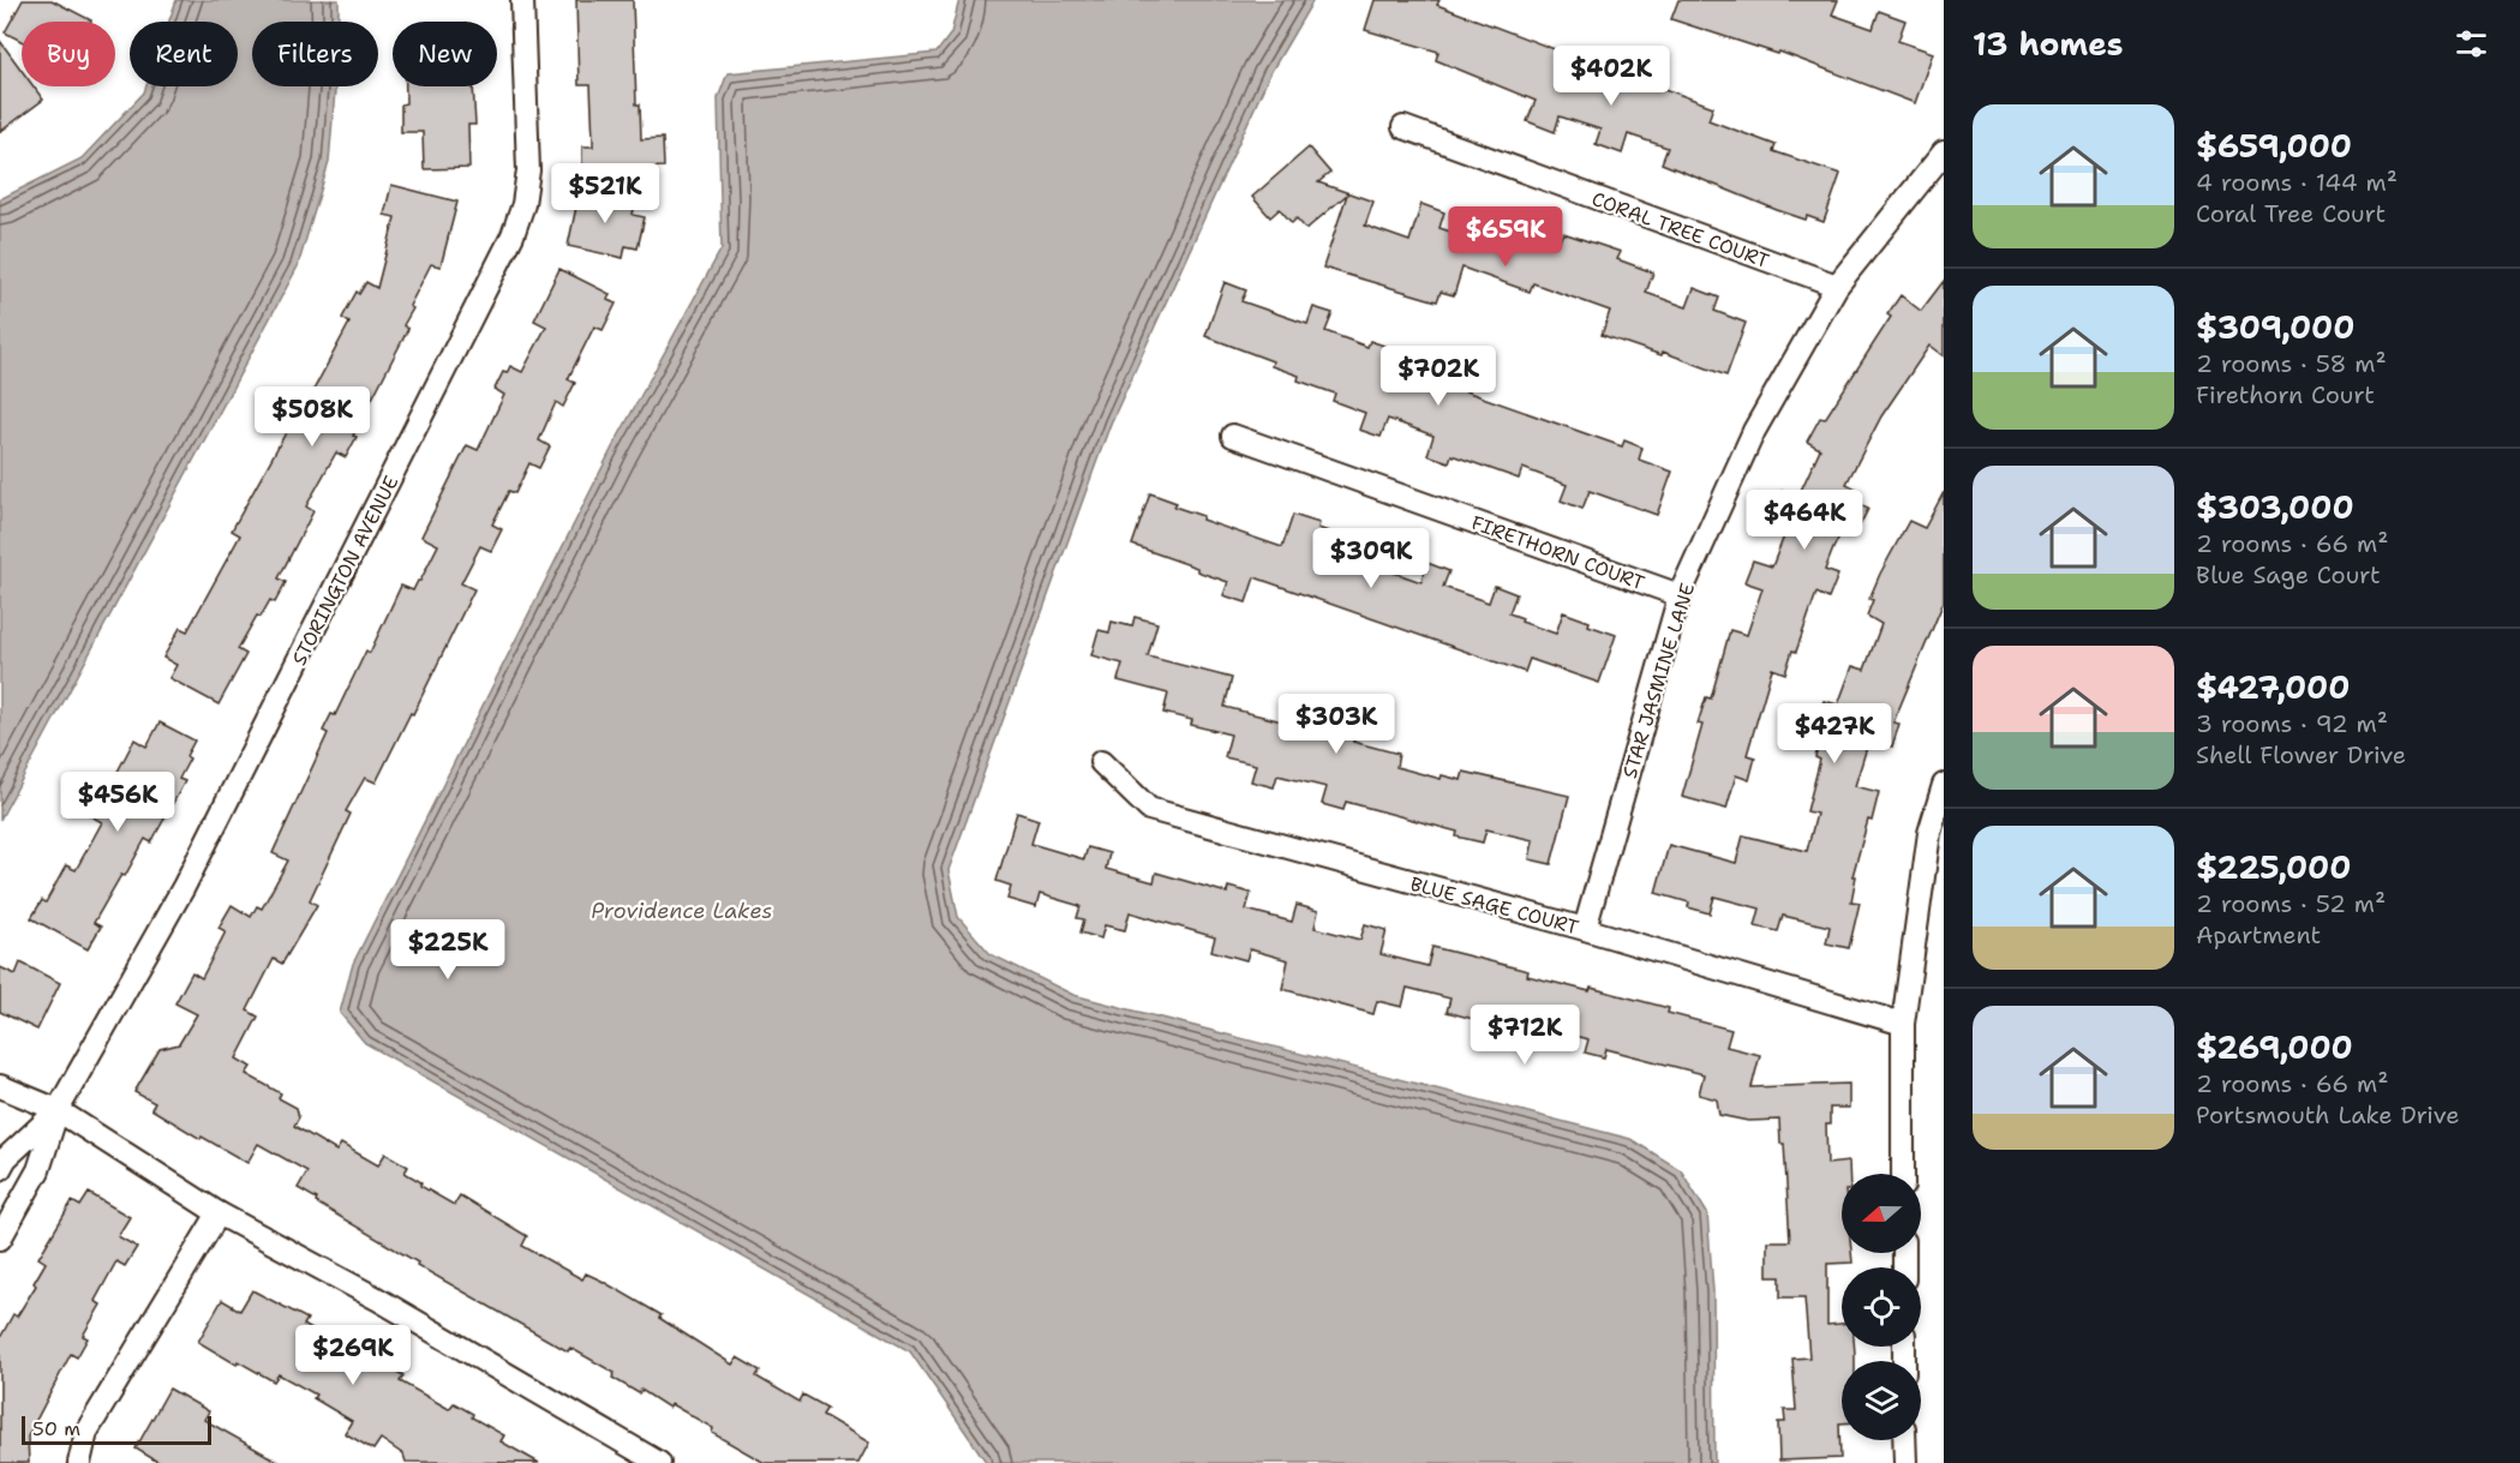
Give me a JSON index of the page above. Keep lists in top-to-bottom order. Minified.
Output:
{"streets":{"street":["CORAL TREE COURT","FIRETHORN COURT","STORINGTON AVENUE","STAR JASMINE LANE","BLUE SAGE COURT"]},"crossings":[["CORAL TREE COURT","STAR JASMINE LANE"],["FIRETHORN COURT","STAR JASMINE LANE"],["STAR JASMINE LANE","BLUE SAGE COURT"]],"water":["Providence Lakes"],"scale_bar":"50 m","north":"left","page":{"heading":"13 homes","chip":["Buy","Rent","Filters","New"],"price":["$402K","$521K","$659K","$702K","$508K","$464K","$309K","$303K","$427K","$456K","$225K","$712K","$269K"],"list":[{"name":"$659,000","note":"4 rooms · 144 m² · Coral Tree Court"},{"name":"$309,000","note":"2 rooms · 58 m² · Firethorn Court"},{"name":"$303,000","note":"2 rooms · 66 m² · Blue Sage Court"},{"name":"$427,000","note":"3 rooms · 92 m² · Shell Flower Drive"},{"name":"$225,000","note":"2 rooms · 52 m² · Apartment"},{"name":"$269,000","note":"2 rooms · 66 m² · Portsmouth Lake Drive"}],"scale":"50 m"}}
